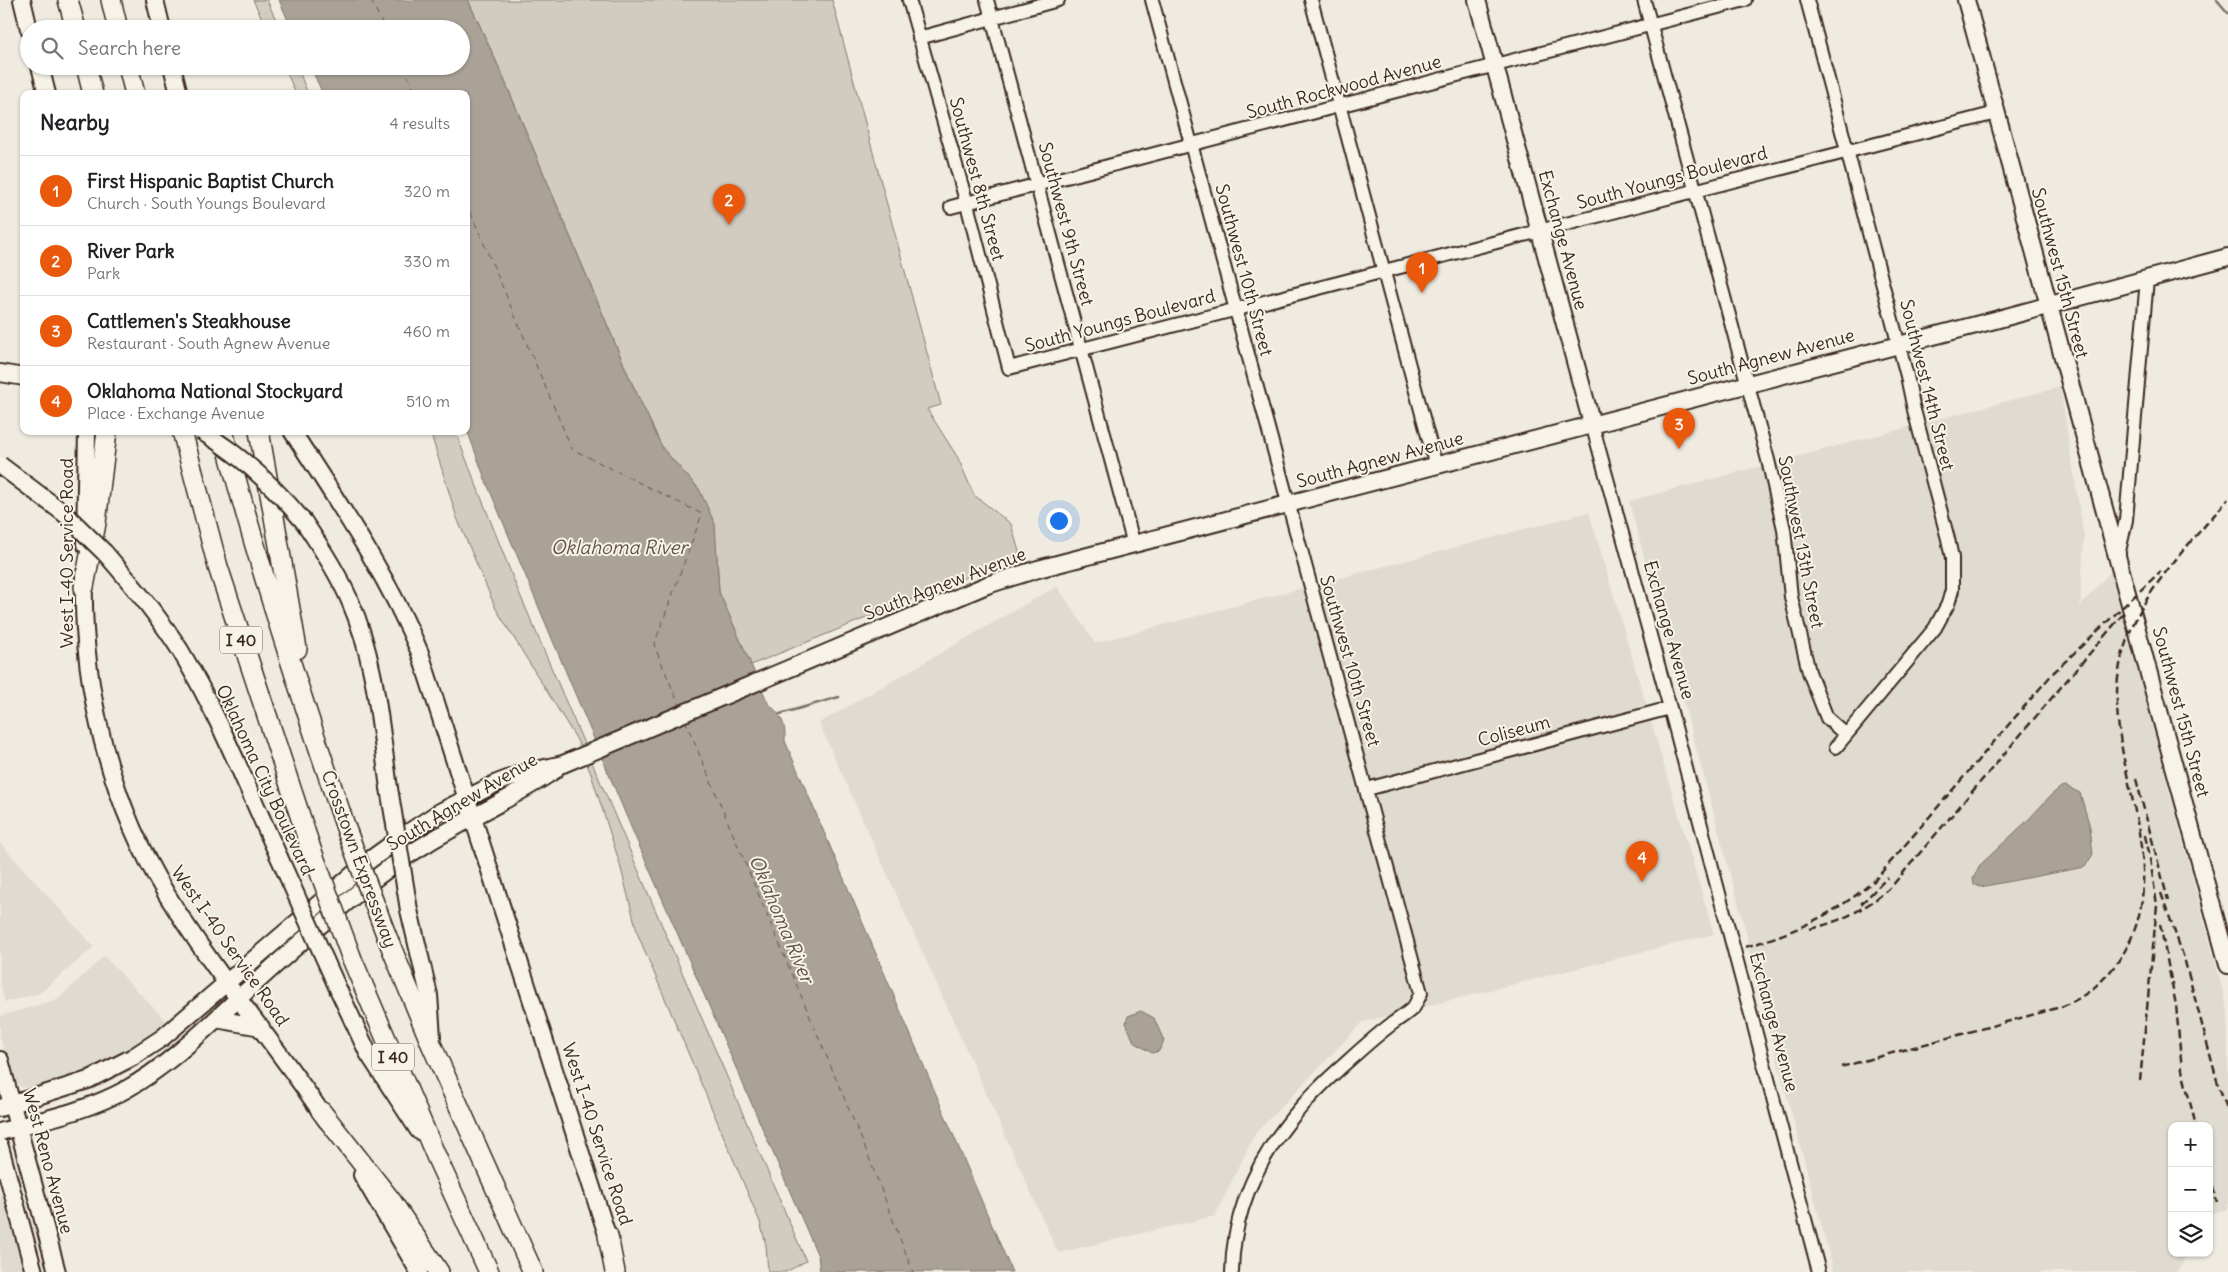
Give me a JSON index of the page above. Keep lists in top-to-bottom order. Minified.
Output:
{"streets":{"highway":["I 40","Crosstown Expressway"],"main road":["Exchange Avenue","Southwest 15th Street","South Agnew Avenue","West I-40 Service Road","Oklahoma City Boulevard","West Reno Avenue"],"street":["South Rockwood Avenue","South Youngs Boulevard","Southwest 8th Street","Southwest 9th Street","Southwest 10th Street","Southwest 14th Street","Southwest 13th Street","Coliseum"]},"crossings":[["South Rockwood Avenue","Southwest 8th Street"],["South Rockwood Avenue","Southwest 9th Street"],["South Rockwood Avenue","Exchange Avenue"],["South Rockwood Avenue","Southwest 10th Street"],["South Rockwood Avenue","Southwest 13th Street"],["South Youngs Boulevard","Southwest 8th Street"],["South Youngs Boulevard","Southwest 9th Street"],["South Youngs Boulevard","Exchange Avenue"],["South Youngs Boulevard","Southwest 10th Street"],["South Youngs Boulevard","Southwest 15th Street"],["South Youngs Boulevard","Southwest 14th Street"],["South Youngs Boulevard","Southwest 13th Street"],["Southwest 9th Street","South Agnew Avenue"],["Exchange Avenue","South Agnew Avenue"],["Exchange Avenue","Coliseum"],["Southwest 10th Street","South Agnew Avenue"],["Southwest 10th Street","Coliseum"],["Southwest 15th Street","South Agnew Avenue"],["South Agnew Avenue","Southwest 14th Street"],["South Agnew Avenue","Southwest 13th Street"],["South Agnew Avenue","West I-40 Service Road"],["South Agnew Avenue","West Reno Avenue"],["Southwest 14th Street","Southwest 13th Street"],["I 40","Oklahoma City Boulevard"]],"water":["Oklahoma River"],"page":{"search":"Search here","heading":["Nearby","4 results"],"list":[{"mark":"1","name":"First Hispanic Baptist Church","note":"Church · South Youngs Boulevard","value":"320 m"},{"mark":"2","name":"River Park","note":"Park","value":"330 m"},{"mark":"3","name":"Cattlemen's Steakhouse","note":"Restaurant · South Agnew Avenue","value":"460 m"},{"mark":"4","name":"Oklahoma National Stockyard","note":"Place · Exchange Avenue","value":"510 m"}],"pins":["2","1","3","4"],"map_buttons":["+","−"]}}
